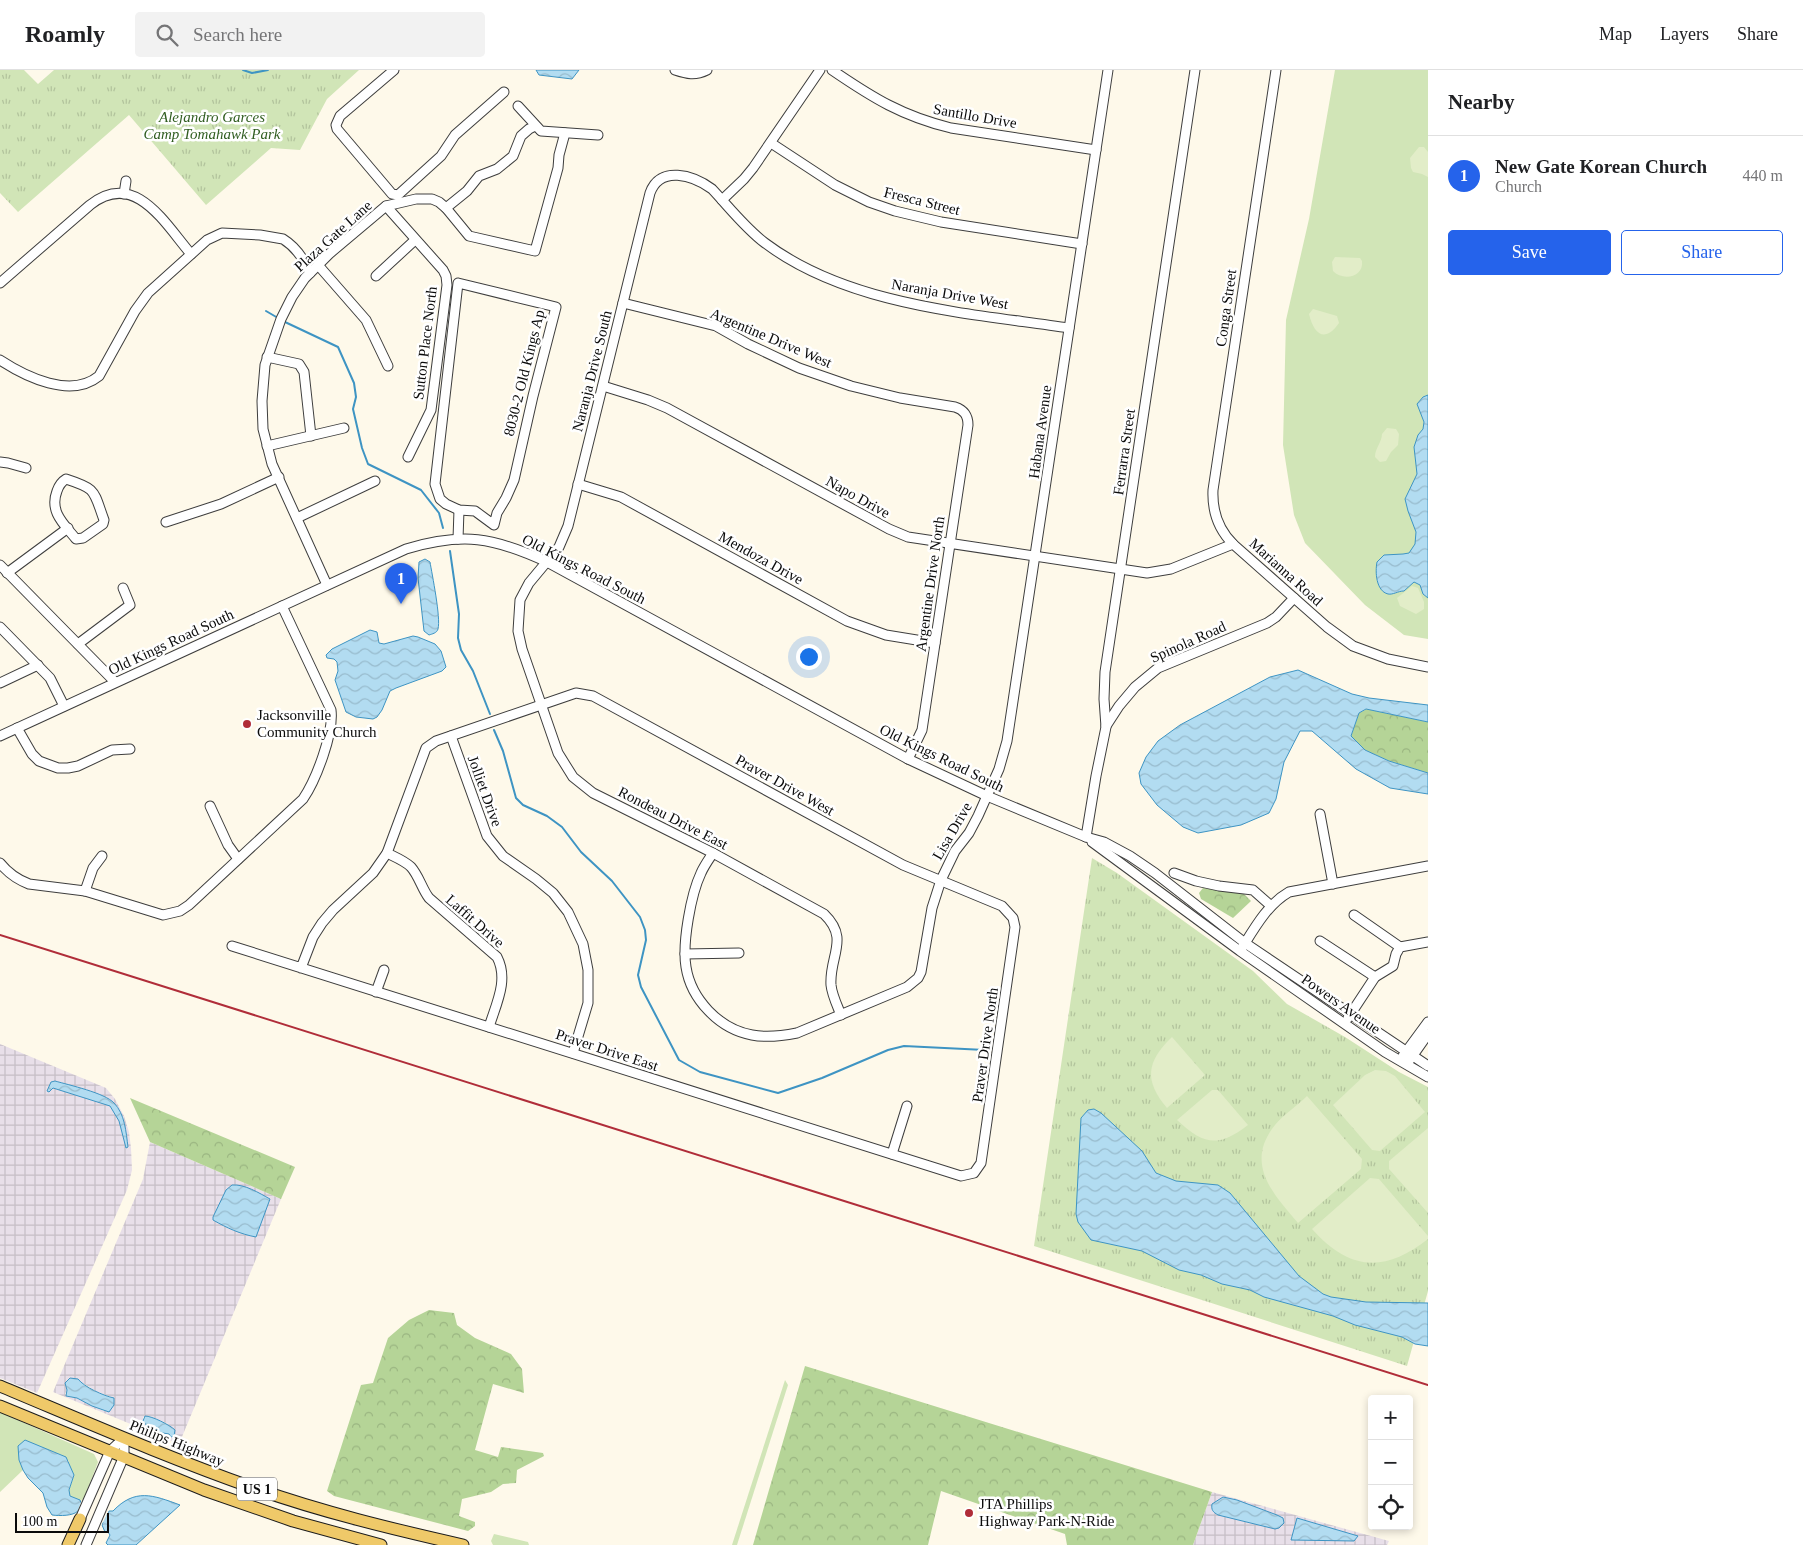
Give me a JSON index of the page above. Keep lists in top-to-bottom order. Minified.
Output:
{"streets":{"main road":["Philips Highway","US 1"],"street":["Santillo Drive","Fresca Street","Plaza Gate Lane","Naranja Drive West","Conga Street","Argentine Drive West","Sutton Place North","Naranja Drive South","8030-2 Old Kings Ap","Habana Avenue","Ferrarra Street","Napo Drive","Mendoza Drive","Old Kings Road South","Marianna Road","Argentine Drive North","Spinola Road","Praver Drive West","Jolliet Drive","Rondeau Drive East","Lisa Drive","Laffit Drive","Powers Avenue","Praver Drive North","Praver Drive East"]},"crossings":[["Santillo Drive","Habana Avenue"],["Fresca Street","Habana Avenue"],["Plaza Gate Lane","Sutton Place North"],["Plaza Gate Lane","Old Kings Road South"],["Naranja Drive West","Naranja Drive South"],["Naranja Drive West","Habana Avenue"],["Conga Street","Marianna Road"],["Argentine Drive West","Naranja Drive South"],["Argentine Drive West","Argentine Drive North"],["Naranja Drive South","Napo Drive"],["Naranja Drive South","Mendoza Drive"],["Naranja Drive South","Old Kings Road South"],["Naranja Drive South","Rondeau Drive East"],["Habana Avenue","Napo Drive"],["Habana Avenue","Old Kings Road South"],["Habana Avenue","Lisa Drive"],["Ferrarra Street","Napo Drive"],["Ferrarra Street","Old Kings Road South"],["Ferrarra Street","Marianna Road"],["Ferrarra Street","Spinola Road"],["Napo Drive","Marianna Road"],["Napo Drive","Argentine Drive North"],["Mendoza Drive","Argentine Drive North"],["Old Kings Road South","Argentine Drive North"],["Old Kings Road South","Rondeau Drive East"],["Old Kings Road South","Lisa Drive"],["Old Kings Road South","Powers Avenue"],["Marianna Road","Spinola Road"],["Praver Drive West","Jolliet Drive"],["Praver Drive West","Rondeau Drive East"],["Praver Drive West","Lisa Drive"],["Praver Drive West","Laffit Drive"],["Praver Drive West","Praver Drive North"],["Praver Drive West","Praver Drive East"],["Jolliet Drive","Praver Drive East"],["Rondeau Drive East","Lisa Drive"],["Laffit Drive","Praver Drive East"],["Praver Drive North","Praver Drive East"]],"parks":["Alejandro Garces Camp Tomahawk Park"],"places":["Jacksonville Community Church","JTA Phillips Highway Park-N-Ride"],"scale_bar":"100 m","page":{"header":"Roamly","search":"Search here","nav":["Map","Layers","Share"],"heading":"Nearby","list":[{"mark":"1","name":"New Gate Korean Church","note":"Church","value":"440 m"}],"buttons":["Save","Share"],"pins":"1","map_buttons":["+","−"],"scale":"100 m"}}
